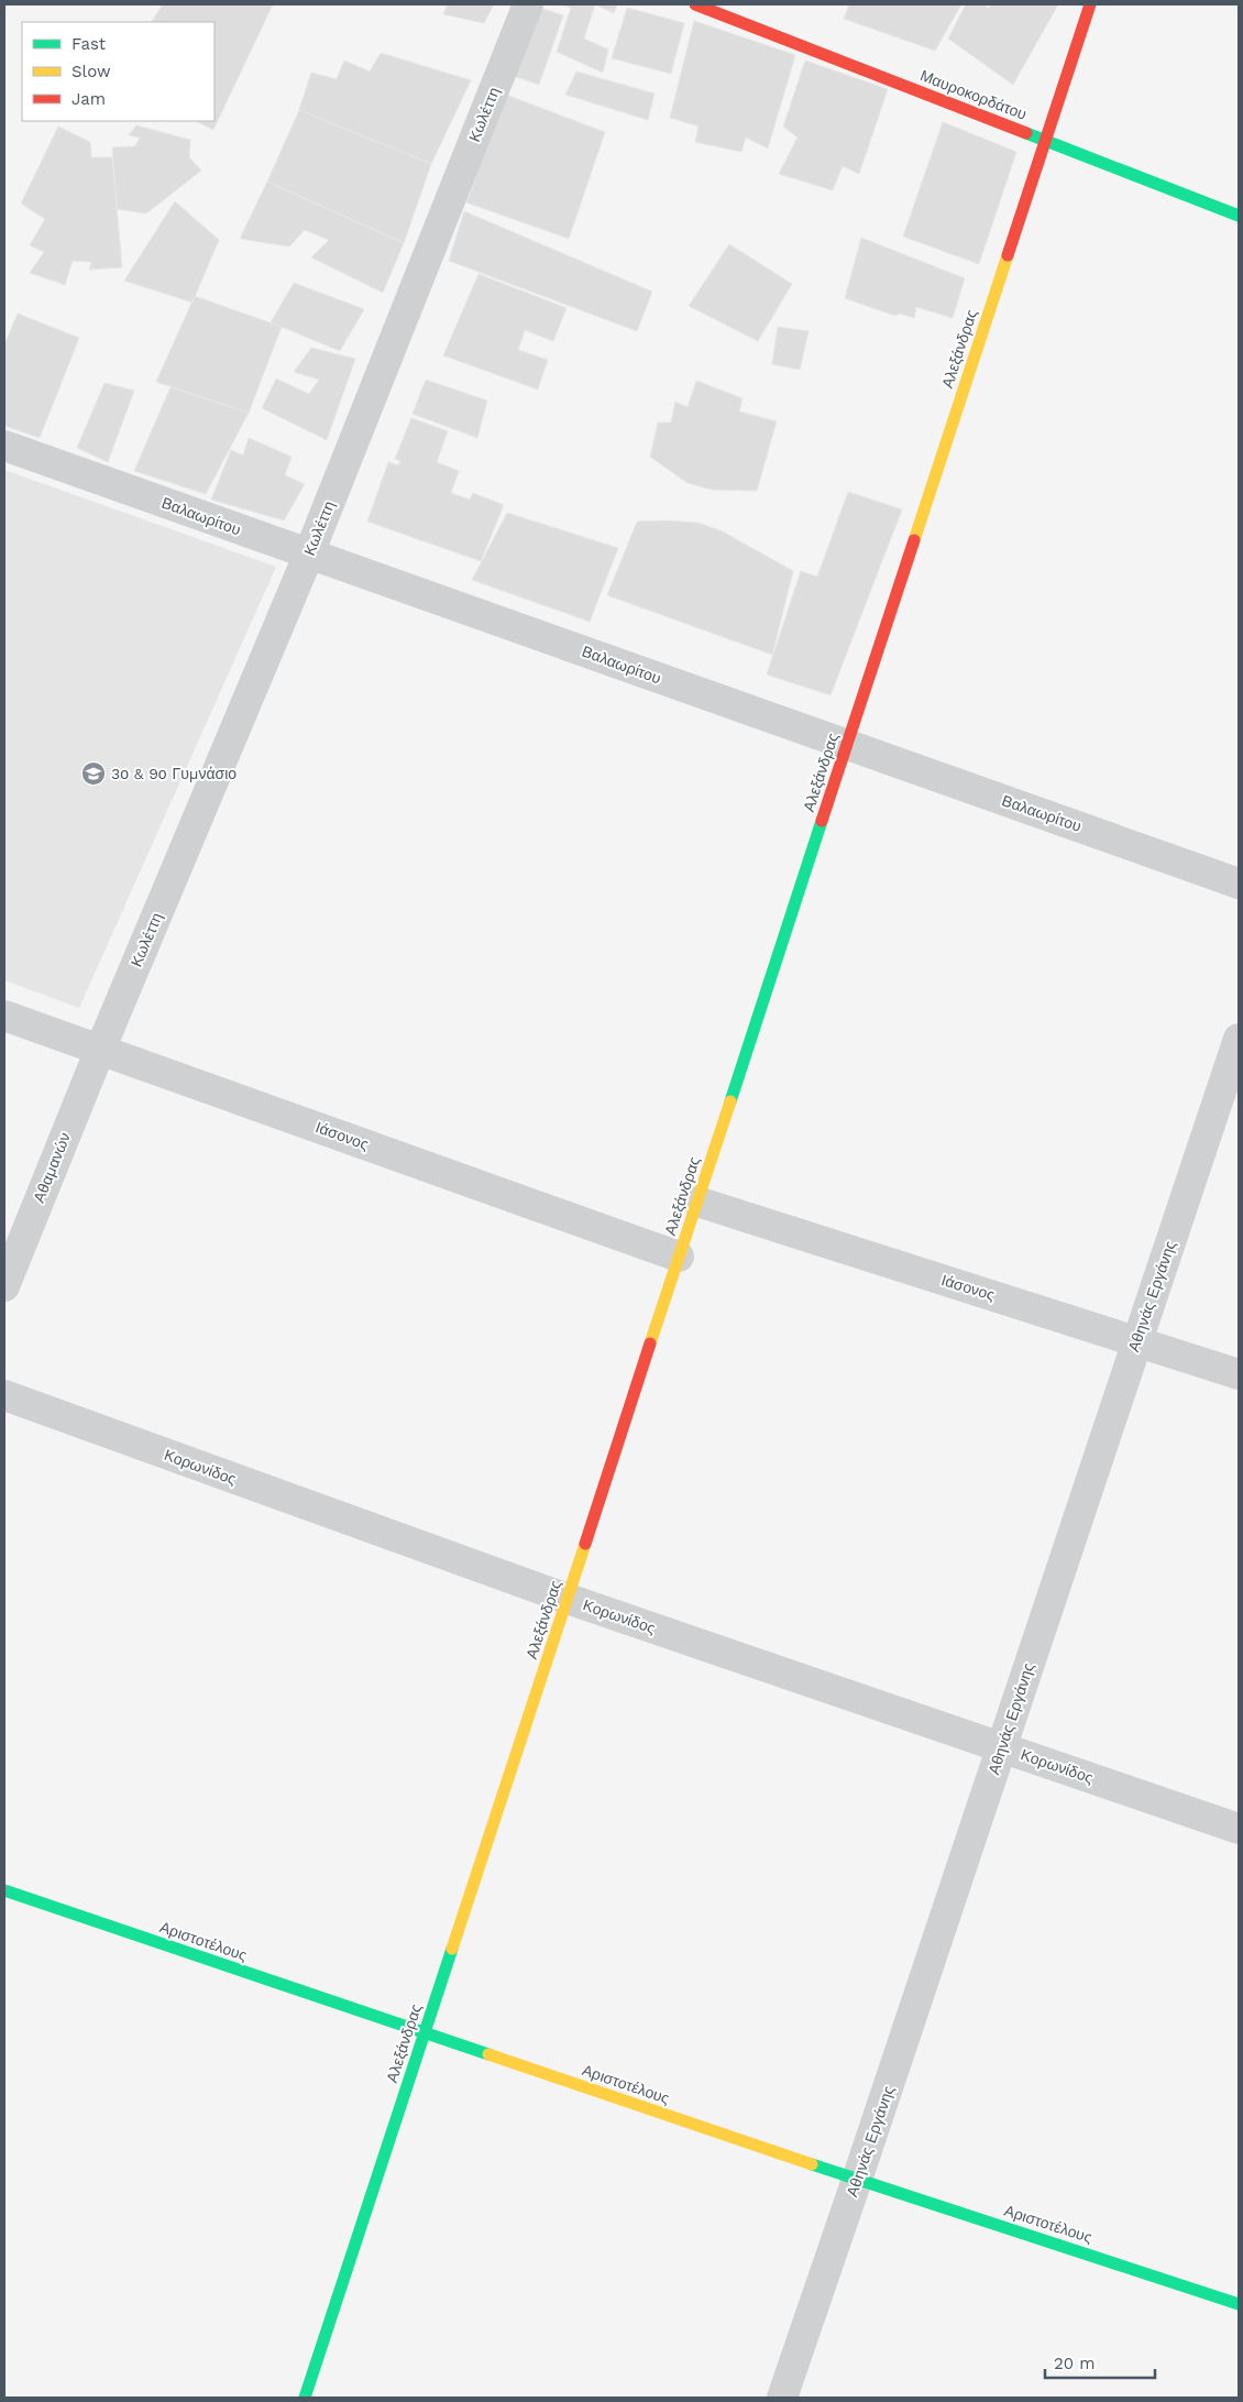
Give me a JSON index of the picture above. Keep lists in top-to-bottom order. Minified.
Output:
{"streets":{"street":["Μαυροκορδάτου","Κωλέττη","Αλεξάνδρας","Βαλαωρίτου","Ιάσονος","Αθαμανών","Αθηνάς Εργάνης","Κορωνίδος","Αριστοτέλους"]},"crossings":[["Μαυροκορδάτου","Αλεξάνδρας"],["Κωλέττη","Βαλαωρίτου"],["Κωλέττη","Ιάσονος"],["Κωλέττη","Αθαμανών"],["Αλεξάνδρας","Βαλαωρίτου"],["Αλεξάνδρας","Ιάσονος"],["Αλεξάνδρας","Κορωνίδος"],["Αλεξάνδρας","Αριστοτέλους"],["Ιάσονος","Αθαμανών"],["Ιάσονος","Αθηνάς Εργάνης"],["Αθηνάς Εργάνης","Κορωνίδος"],["Αθηνάς Εργάνης","Αριστοτέλους"]],"places":{"school or university":["3ο & 9ο Γυμνάσιο"]},"legend":["Fast","Slow","Jam"],"scale_bar":"20 m"}
